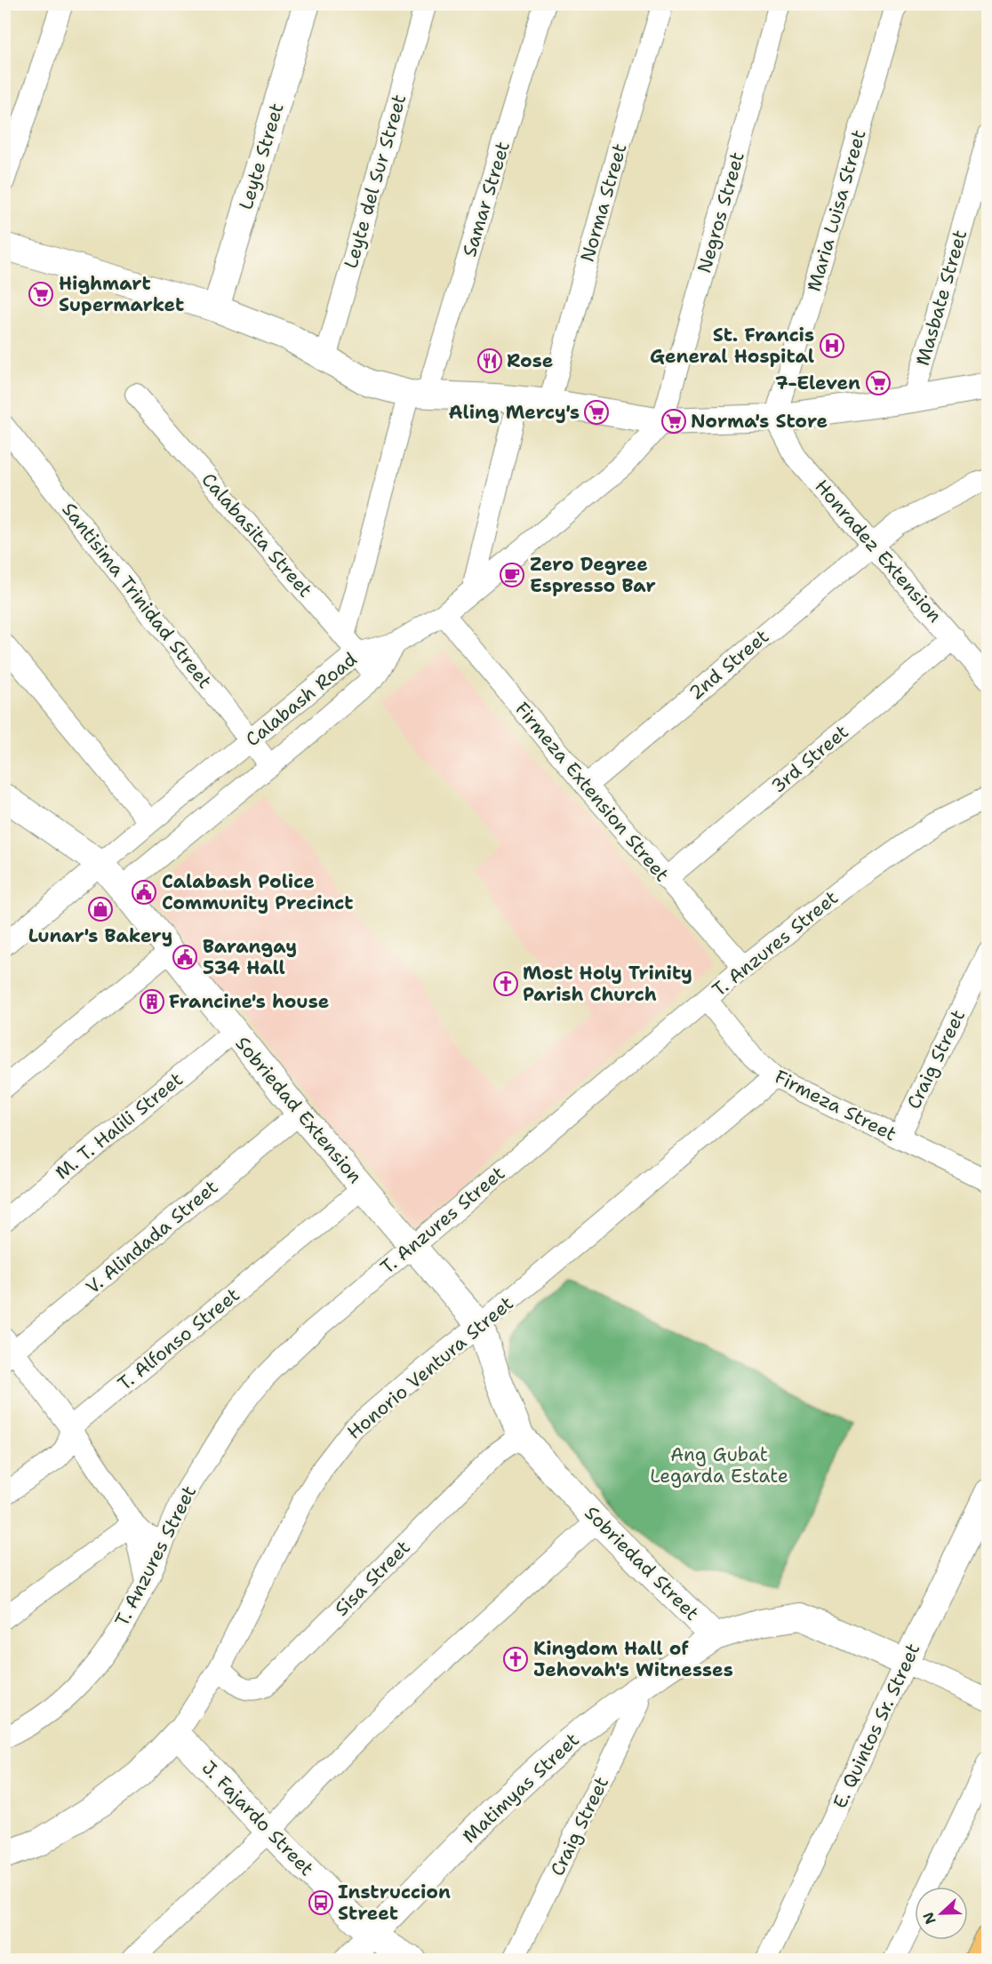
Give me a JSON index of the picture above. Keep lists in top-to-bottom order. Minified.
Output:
{"streets":{"street":["Leyte Street","Leyte del Sur Street","Samar Street","Norma Street","Maria Luisa Street","Negros Street","Masbate Street","Calabasita Street","Honradez Extension","Santisima Trinidad Street","2nd Street","Calabash Road","3rd Street","Firmeza Extension Street","T. Anzures Street","Craig Street","Firmeza Street","Sobriedad Extension","M. T. Halili Street","V. Alindada Street","T. Alfonso Street","Honorio Ventura Street","Sobriedad Street","Sisa Street","E. Quintos Sr. Street","Matimyas Street","J. Fajardo Street"]},"crossings":[["Samar Street","Calabash Road"],["Maria Luisa Street","Honradez Extension"],["Calabasita Street","Calabash Road"],["Honradez Extension","2nd Street"],["Honradez Extension","3rd Street"],["Santisima Trinidad Street","Calabash Road"],["2nd Street","Firmeza Extension Street"],["Calabash Road","Sobriedad Extension"],["3rd Street","Firmeza Extension Street"],["Firmeza Extension Street","T. Anzures Street"],["T. Anzures Street","Firmeza Street"],["T. Anzures Street","Sobriedad Extension"],["T. Anzures Street","Sobriedad Street"],["Craig Street","Firmeza Street"],["Craig Street","Matimyas Street"],["Firmeza Street","Honorio Ventura Street"],["Sobriedad Extension","M. T. Halili Street"],["Sobriedad Extension","V. Alindada Street"],["Sobriedad Extension","T. Alfonso Street"],["Sobriedad Extension","Sobriedad Street"],["Honorio Ventura Street","Sobriedad Street"],["Honorio Ventura Street","Sisa Street"],["Honorio Ventura Street","J. Fajardo Street"],["Sobriedad Street","Sisa Street"],["Sobriedad Street","E. Quintos Sr. Street"],["Sobriedad Street","Matimyas Street"],["Matimyas Street","J. Fajardo Street"]],"parks":["Ang Gubat Legarda Estate"],"places":{"supermarket":["Highmart Supermarket","7-Eleven","Aling Mercy's","Norma's Store"],"hospital":["St. Francis General Hospital"],"restaurant":["Rose"],"cafe":["Zero Degree Espresso Bar"],"public building":["Calabash Police Community Precinct","Barangay 534 Hall"],"shop":["Lunar's Bakery"],"church":["Most Holy Trinity Parish Church","Kingdom Hall of Jehovah's Witnesses"],"building":["Francine's house"],"bus stop":["Instruccion Street"]},"north":"left"}
